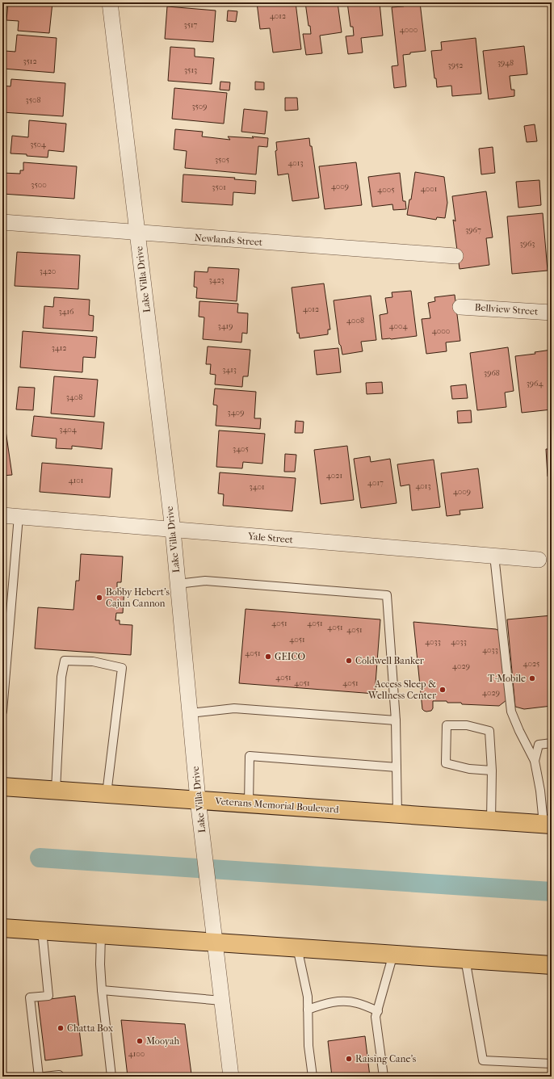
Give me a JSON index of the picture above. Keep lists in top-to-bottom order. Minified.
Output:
{"streets":{"main road":["Veterans Memorial Boulevard"],"street":["Newlands Street","Lake Villa Drive","Bellview Street","Yale Street"]},"crossings":[["Newlands Street","Lake Villa Drive"],["Lake Villa Drive","Yale Street"],["Lake Villa Drive","Veterans Memorial Boulevard"]],"places":["Bobby Hebert's Cajun Cannon","GEICO","Coldwell Banker","T-Mobile","Access Sleep & Wellness Center","Chatta Box","Mooyah","Raising Cane's"],"house_numbers":["4012","3517","4000","3512","3948","3952","3513","3508","3509","3504","3505","4013","3500","4009","3501","4001","4005","3967","3963","3420","3423","4012","3416","4008","3419","4004","4000","3412","3413","3968","3964","3408","3409","3404","3405","4021","4101","4017","4013","3401","4009","4051","4051","4051","4051","4051","4033","4033","4033","4051","4025","4029","4051","4051","4051","4029","4100"]}
